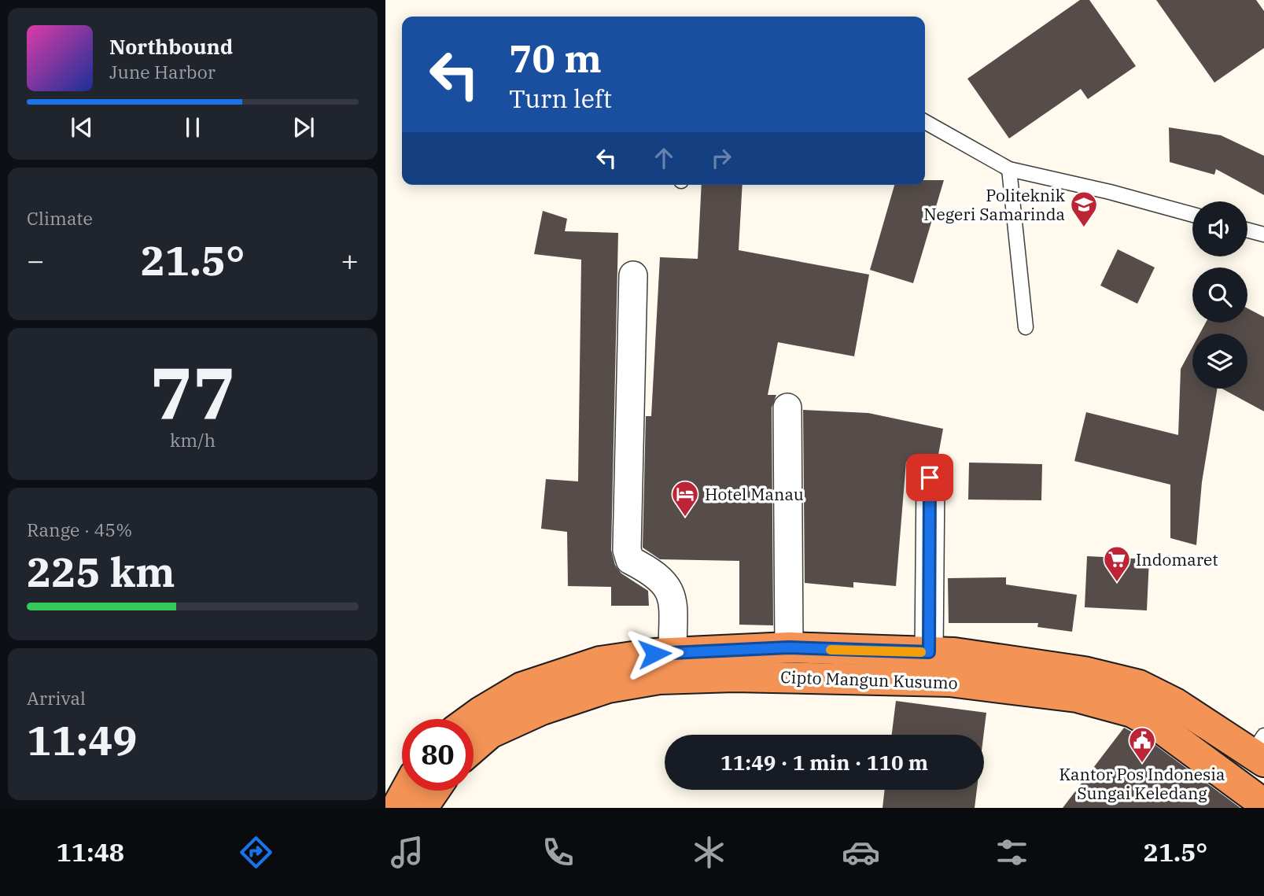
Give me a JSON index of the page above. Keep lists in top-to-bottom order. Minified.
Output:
{"streets":{"highway":["Cipto Mangun Kusumo"]},"places":{"school or university":["Politeknik Negeri Samarinda"],"hotel":["Hotel Manau"],"supermarket":["Indomaret"],"public building":["Kantor Pos Indonesia Sungai Keledang"]},"page":{"turn":["70 m","Turn left"],"song":["Northbound","June Harbor"],"tile":["Climate",["77","km/h"],["Range · 45%","225 km"],["Arrival","11:49"]],"heat":["−","21.5°","+"],"limit":"80","trip":"11:49 · 1 min · 110 m","tabs":["11:48","21.5°"]}}
